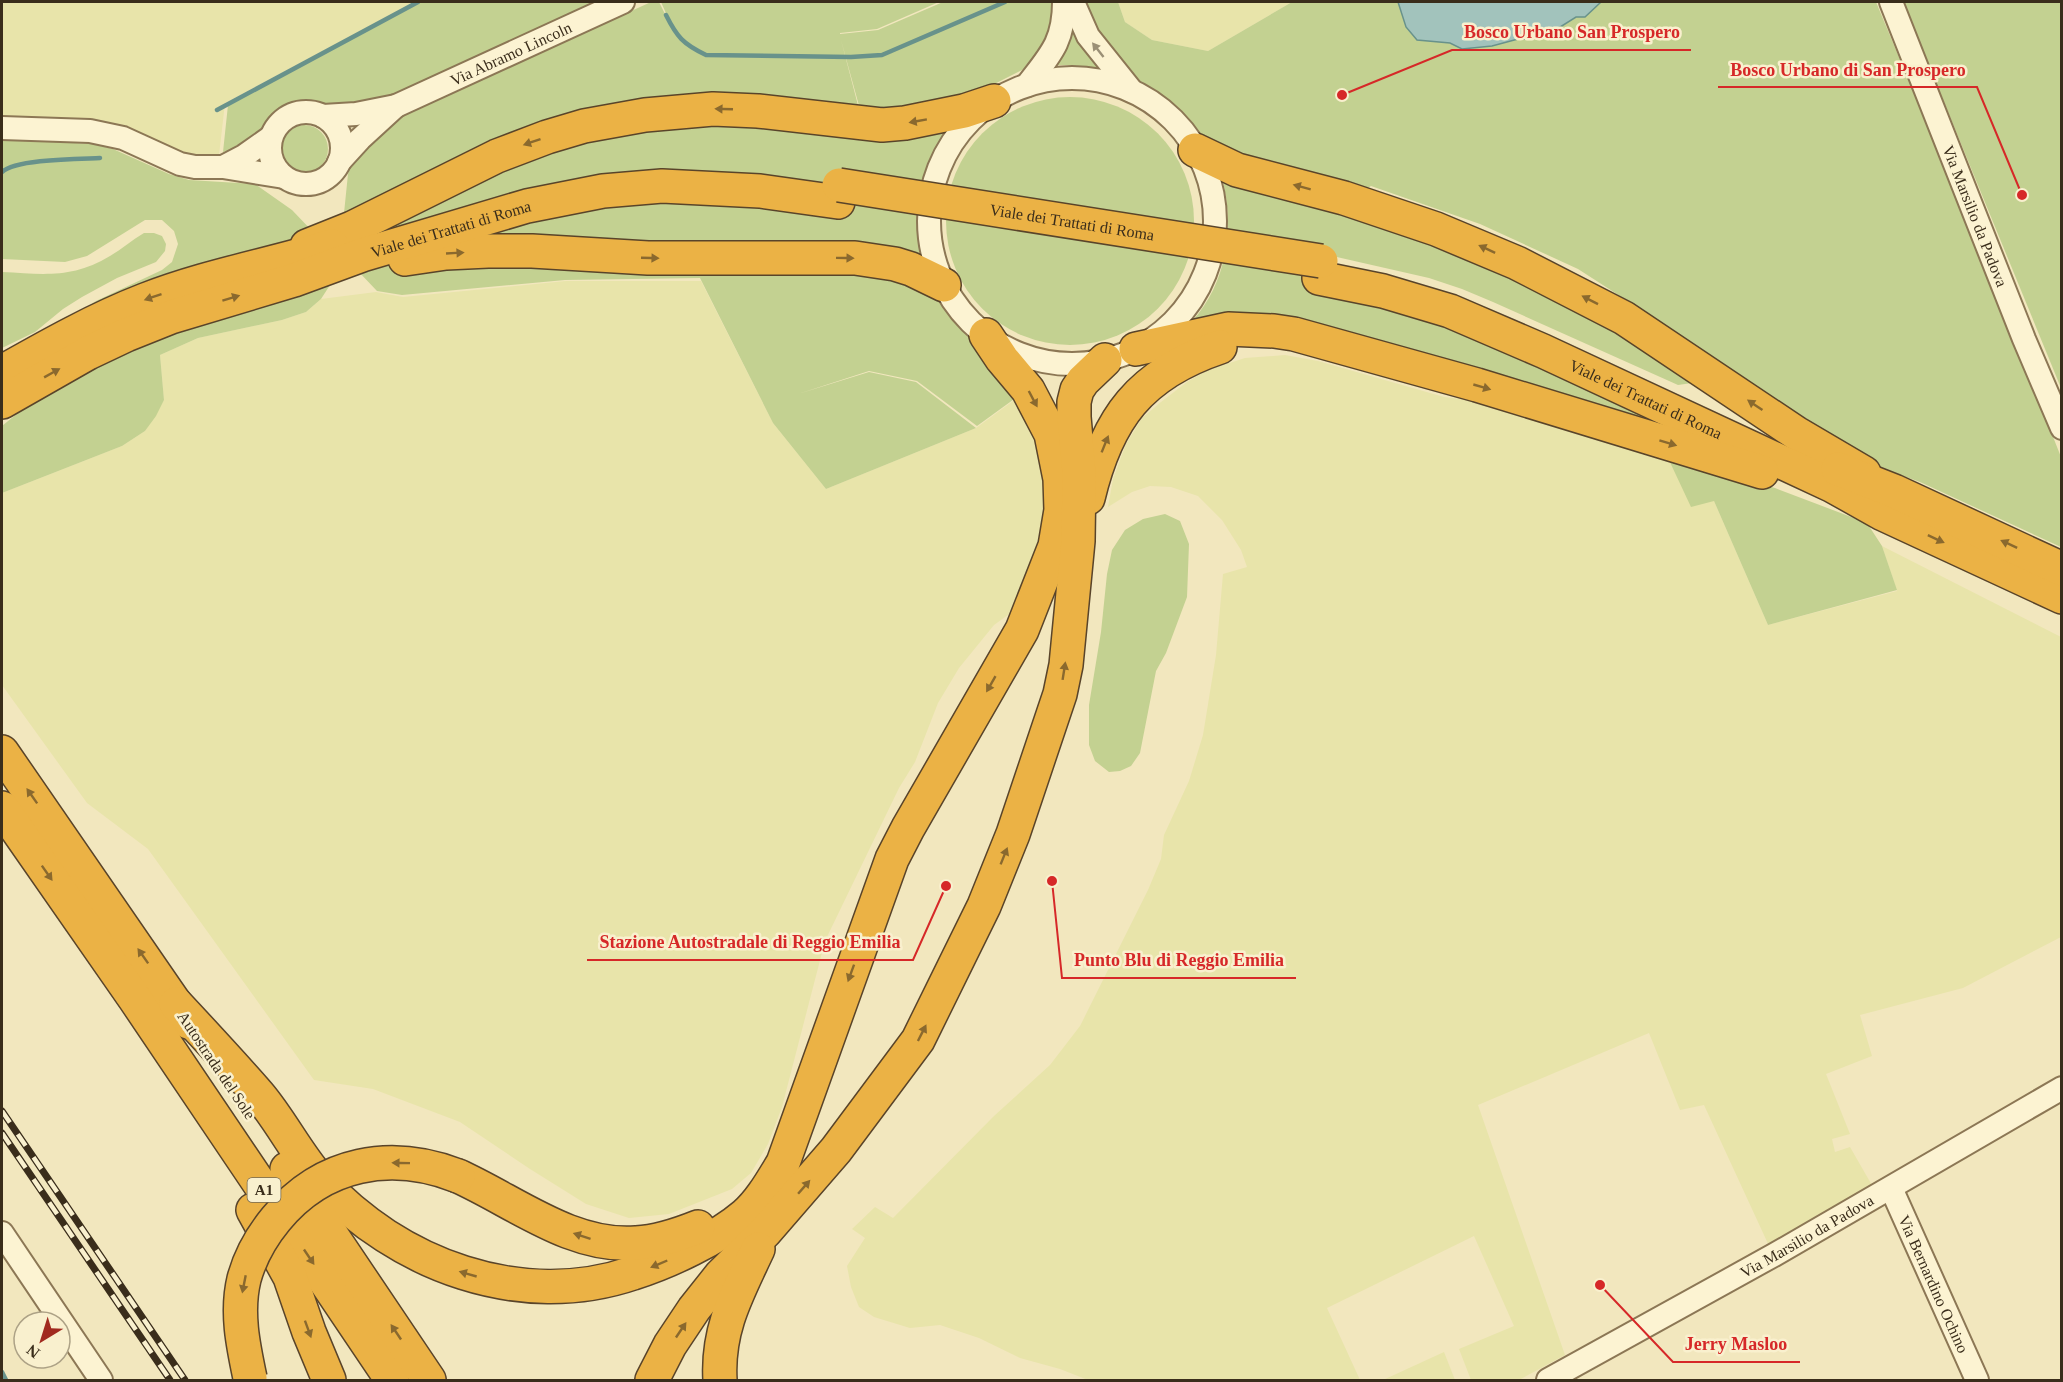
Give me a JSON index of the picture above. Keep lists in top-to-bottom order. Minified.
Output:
{"streets":{"highway":["Viale dei Trattati di Roma","Autostrada del Sole","A1"],"street":["Via Abramo Lincoln","Via Marsilio da Padova","Via Bernardino Ochino"]},"crossings":[["Via Marsilio da Padova","Via Bernardino Ochino"]],"places":["Bosco Urbano San Prospero","Bosco Urbano di San Prospero","Punto Blu di Reggio Emilia","Stazione Autostradale di Reggio Emilia","Jerry Masloo"],"north":"bottom left"}
